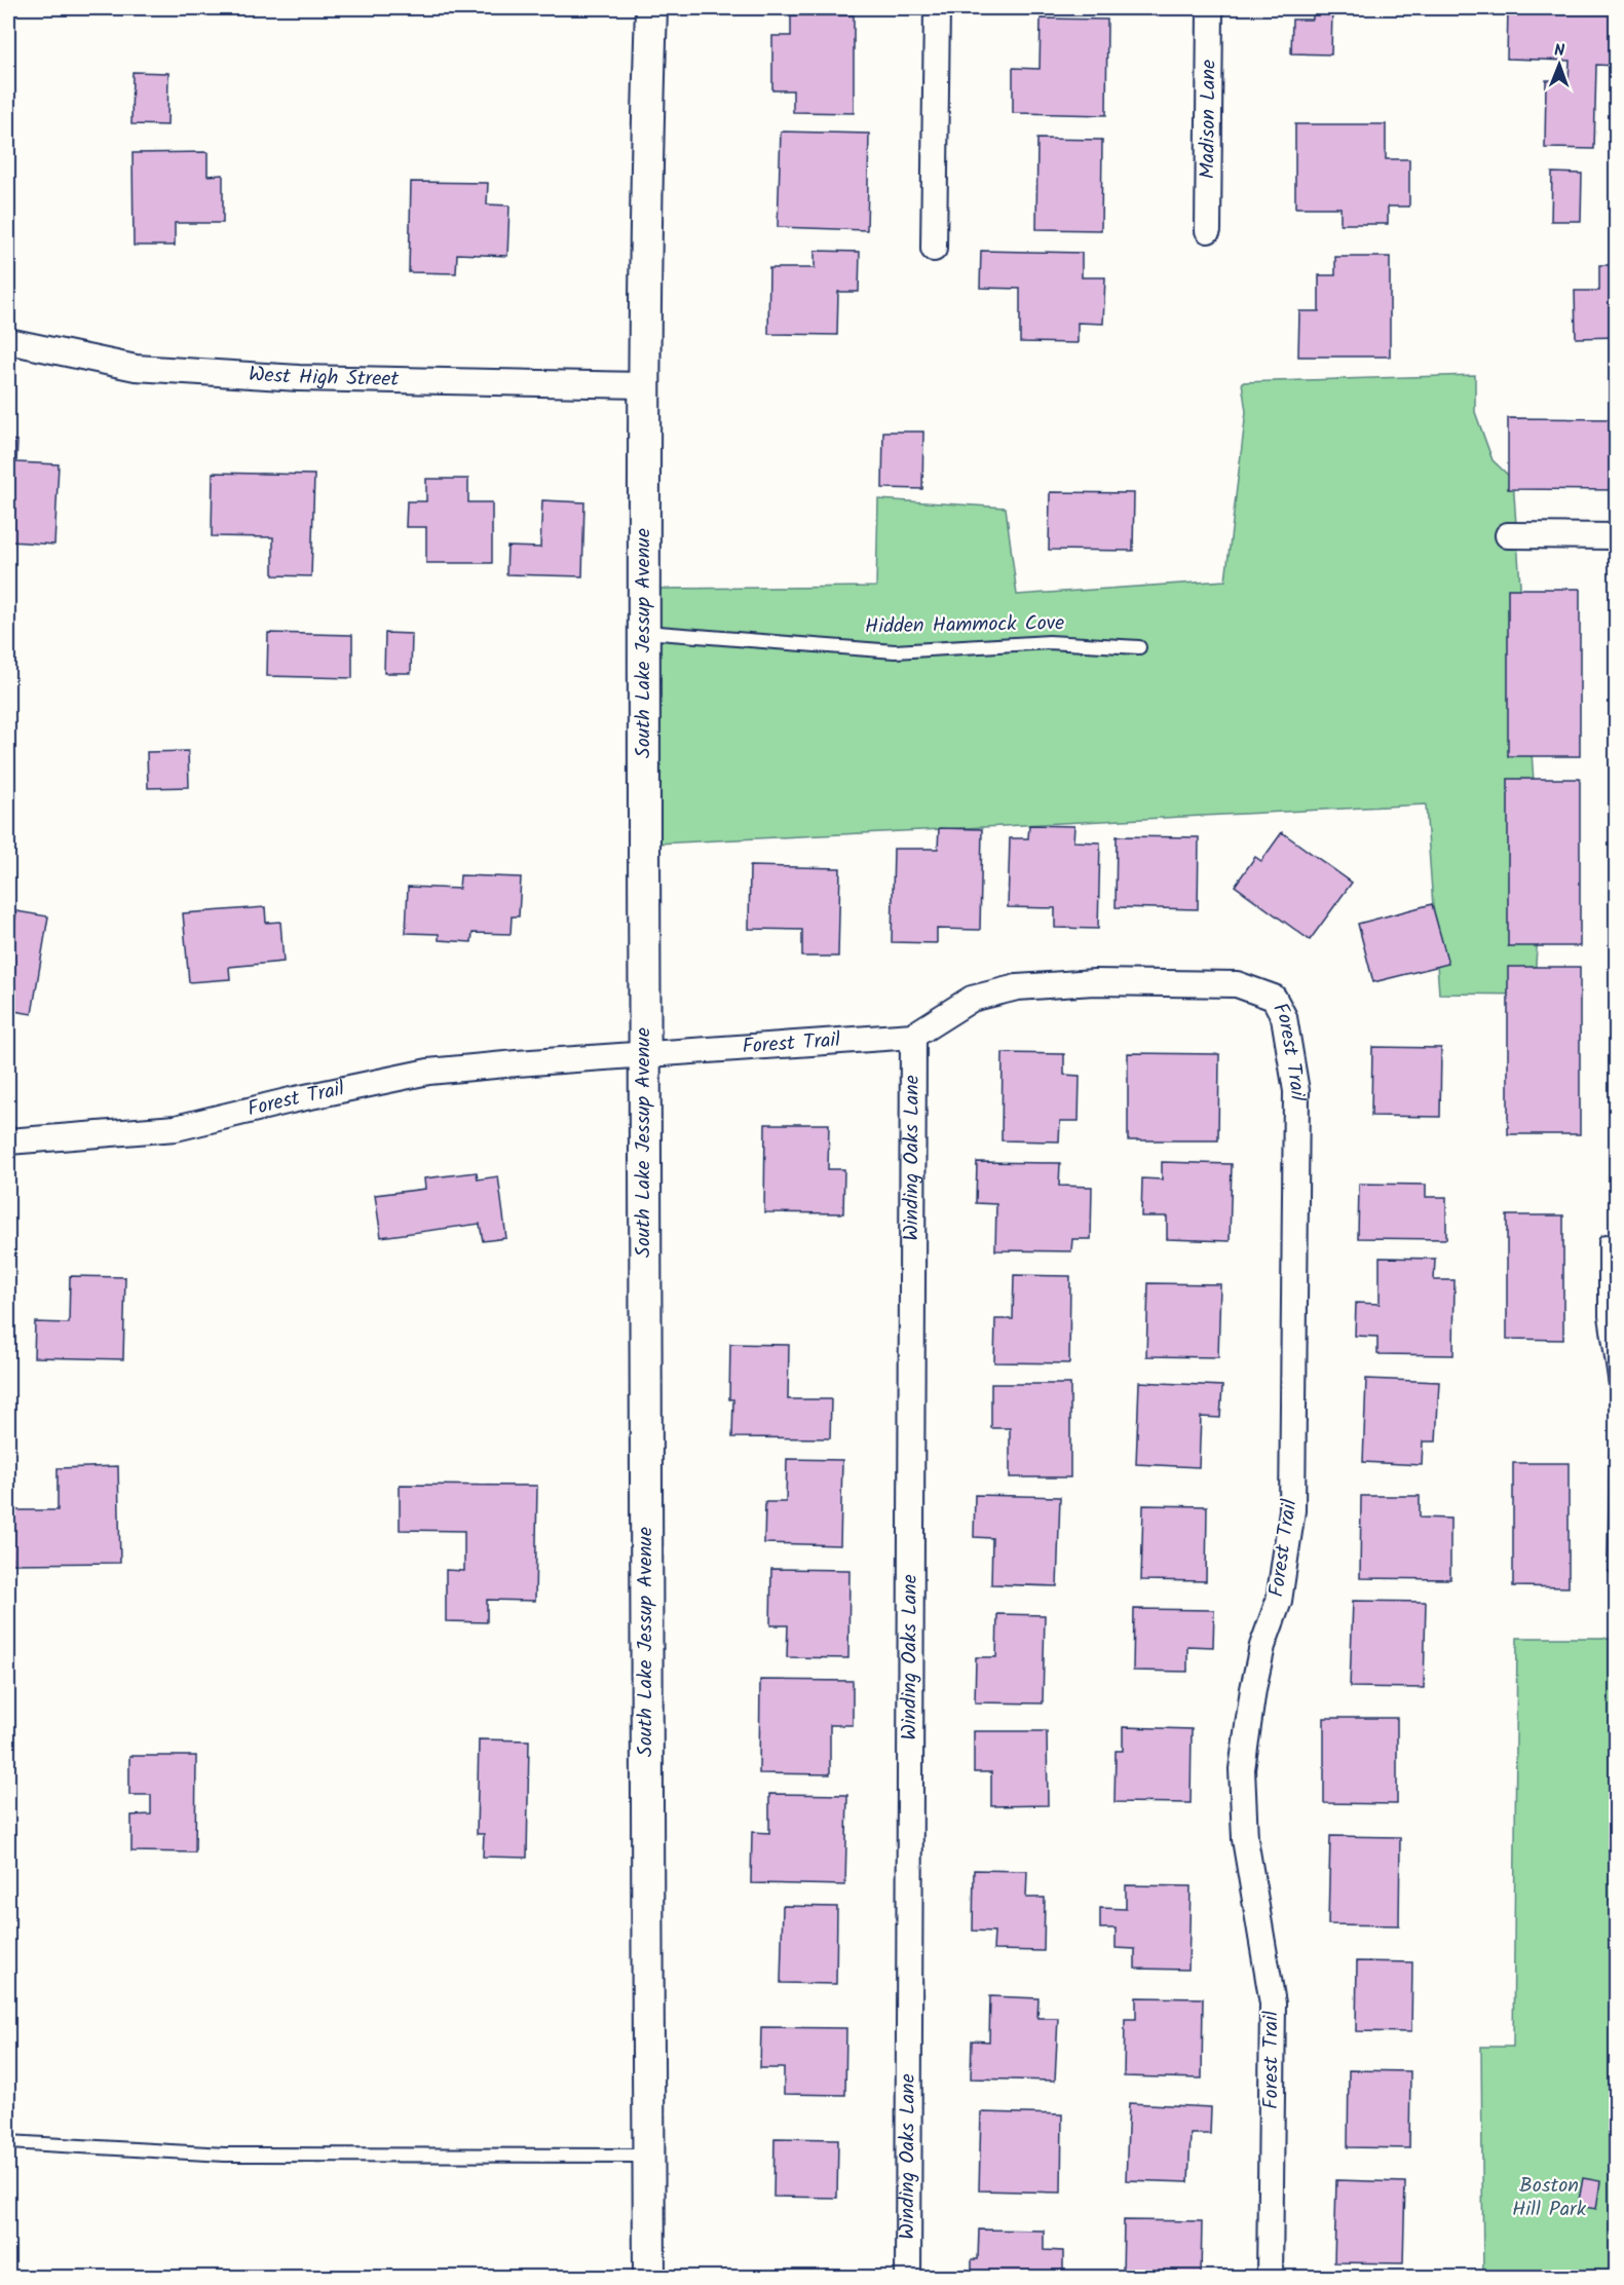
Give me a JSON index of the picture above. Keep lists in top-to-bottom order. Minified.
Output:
{"streets":{"street":["Madison Lane","West High Street","South Lake Jessup Avenue","Forest Trail","Winding Oaks Lane"],"lane":["Hidden Hammock Cove"]},"crossings":[["West High Street","South Lake Jessup Avenue"],["Hidden Hammock Cove","South Lake Jessup Avenue"],["South Lake Jessup Avenue","Forest Trail"],["Forest Trail","Winding Oaks Lane"]],"parks":["Boston Hill Park"],"north":"top"}
